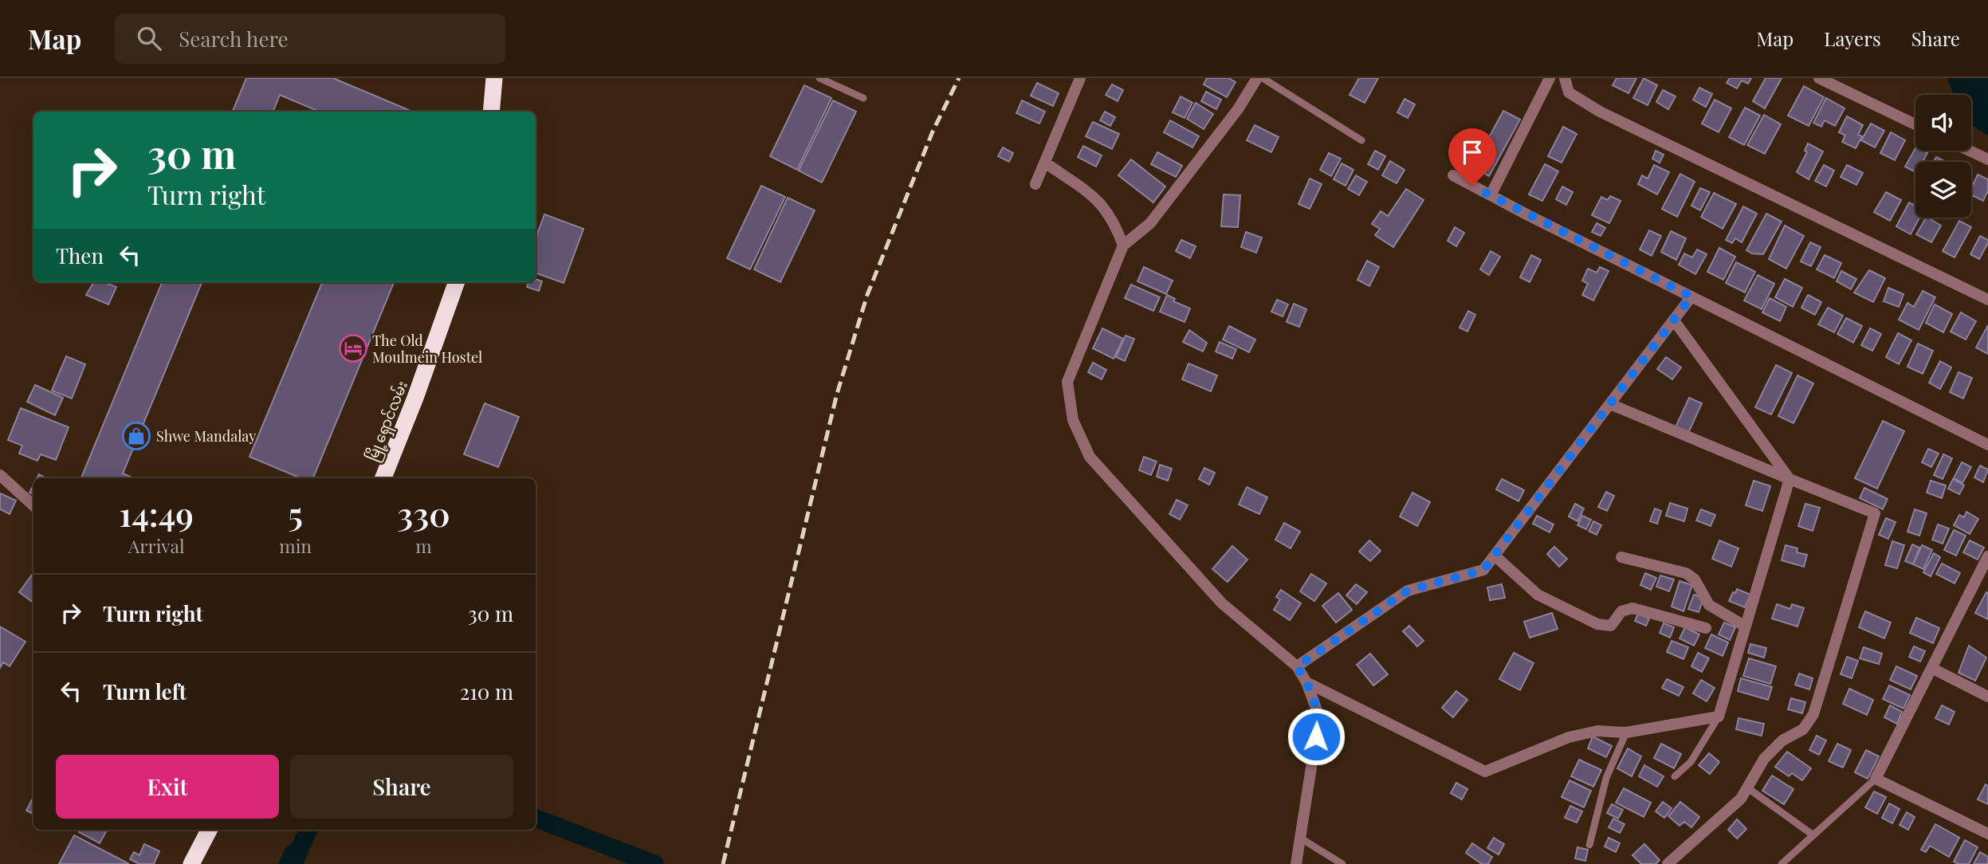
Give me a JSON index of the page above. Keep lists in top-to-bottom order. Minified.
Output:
{"streets":{"highway":["မြို့ရှောင်လမ်း"]},"places":{"hotel":["The Old Moulmein Hostel"],"shop":["Shwe Mandalay"]},"page":{"header":"Map","search":"Search here","nav":["Map","Layers","Share"],"turn":["30 m","Turn right"],"then":"Then","eta":["14:49","Arrival","5","min","330","m"],"list":[{"name":"Turn right","value":"30 m"},{"name":"Turn left","value":"210 m"}],"buttons":["Exit","Share"]}}
